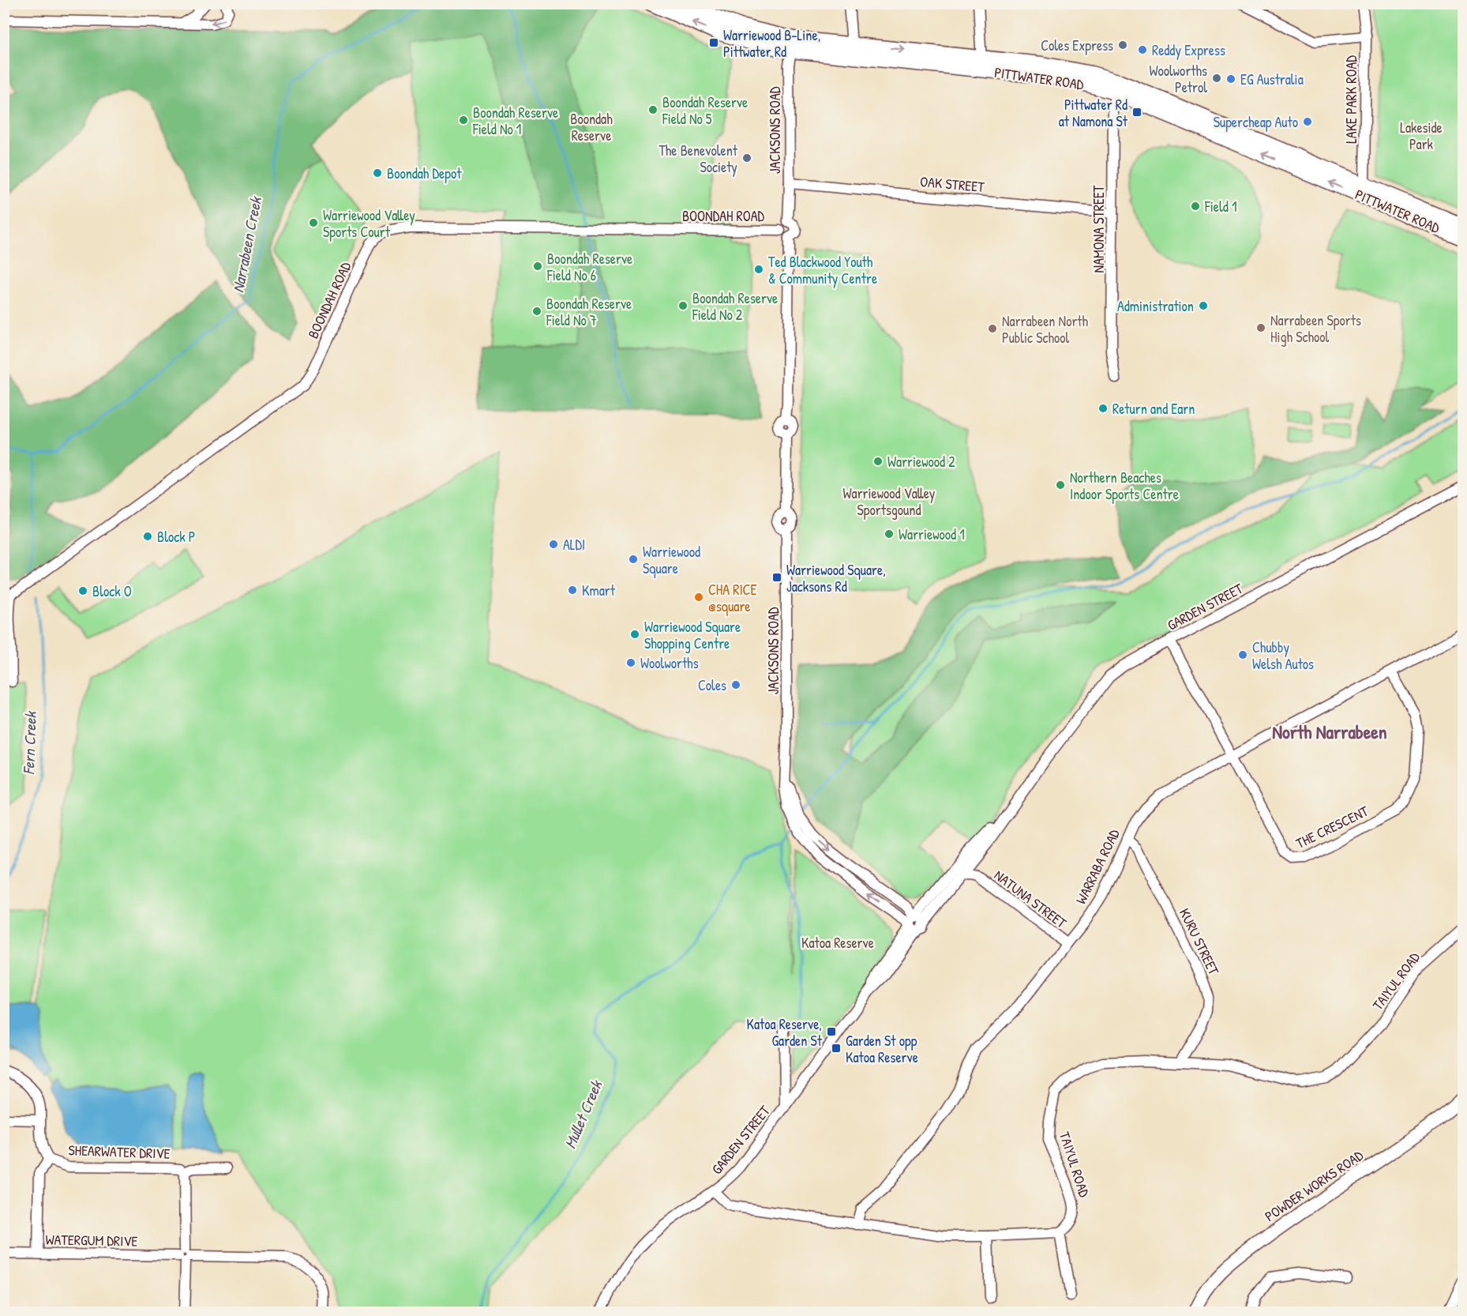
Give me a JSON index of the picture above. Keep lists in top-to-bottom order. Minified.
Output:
{"streets":{"highway":["PITTWATER ROAD"],"main road":["POWDER WORKS ROAD"],"street":["LAKE PARK ROAD","JACKSONS ROAD","OAK STREET","BOONDAH ROAD","NAMONA STREET","GARDEN STREET","THE CRESCENT","WARRABA ROAD","NATUNA STREET","KURU STREET","TAIYUL ROAD","SHEARWATER DRIVE","WATERGUM DRIVE"]},"crossings":[["PITTWATER ROAD","LAKE PARK ROAD"],["PITTWATER ROAD","JACKSONS ROAD"],["PITTWATER ROAD","NAMONA STREET"],["JACKSONS ROAD","OAK STREET"],["JACKSONS ROAD","BOONDAH ROAD"],["JACKSONS ROAD","GARDEN STREET"],["OAK STREET","NAMONA STREET"],["GARDEN STREET","THE CRESCENT"],["GARDEN STREET","NATUNA STREET"],["THE CRESCENT","WARRABA ROAD"],["WARRABA ROAD","NATUNA STREET"],["WARRABA ROAD","KURU STREET"],["KURU STREET","TAIYUL ROAD"],["SHEARWATER DRIVE","WATERGUM DRIVE"]],"districts":["North Narrabeen"],"water":["Narrabeen Creek","Fern Creek","Mullet Creek"],"parks":["Boondah Reserve","Lakeside Park","Warriewood Valley Sportsgound","Katoa Reserve"],"places":{"transit":["Warriewood B-Line, Pittwater Rd","Pittwater Rd at Namona St","Warriewood Square, Jacksons Rd","Katoa Reserve, Garden St","Garden St opp Katoa Reserve"],"other":["Coles Express","Reddy Express","Woolworths Petrol","EG Australia","Boondah Reserve Field No 5","Boondah Reserve Field No 1","Supercheap Auto","The Benevolent Society","Boondah Depot","Field 1","Warriewood Valley Sports Court","Boondah Reserve Field No 6","Ted Blackwood Youth & Community Centre","Boondah Reserve Field No 2","Administration","Boondah Reserve Field No 7","Narrabeen Sports High School","Narrabeen North Public School","Return and Earn","Warriewood 2","Northern Beaches Indoor Sports Centre","Warriewood 1","Block P","ALDI","Warriewood Square","Kmart","Block O","CHA RICE @square","Warriewood Square Shopping Centre","Chubby Welsh Autos","Woolworths","Coles"]}}
